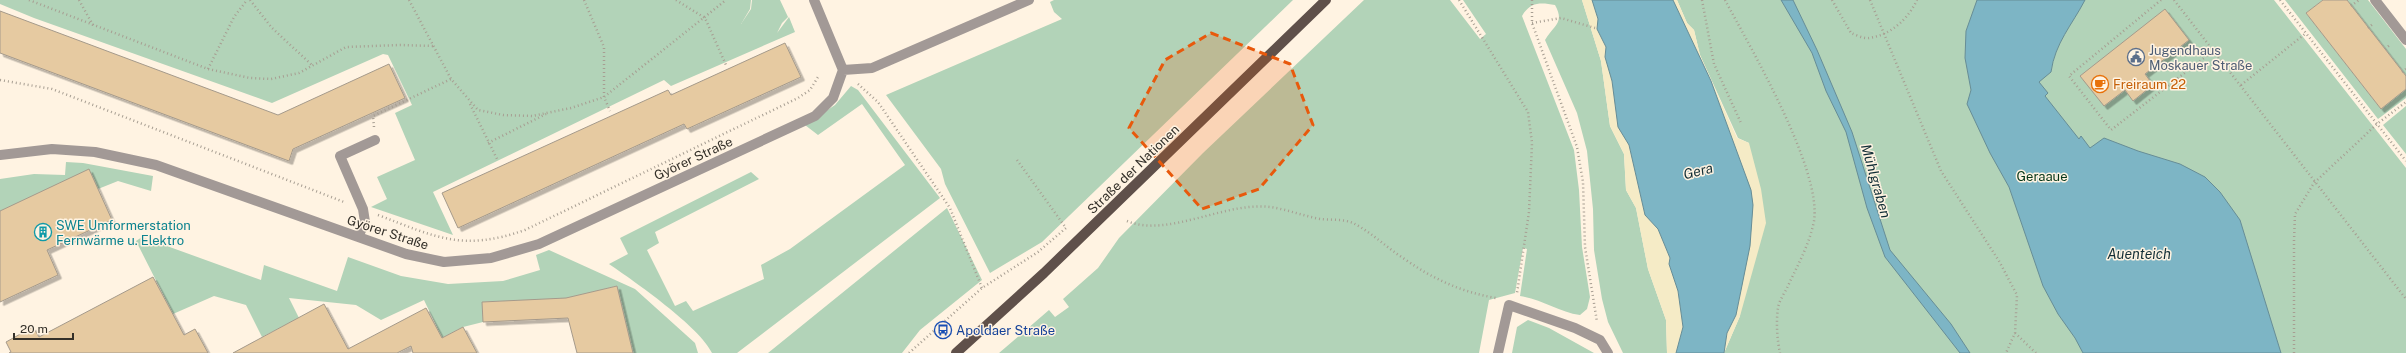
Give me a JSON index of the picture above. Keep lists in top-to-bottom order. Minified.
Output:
{"streets":{"main road":["Straße der Nationen"],"street":["Györer Straße"]},"water":["Gera","Mühlgraben","Auenteich"],"parks":["Geraaue"],"places":{"public building":["Jugendhaus Moskauer Straße"],"cafe":["Freiraum 22"],"building":["SWE Umformerstation Fernwärme u. Elektro"],"bus stop":["Apoldaer Straße"]},"scale_bar":"20 m"}
